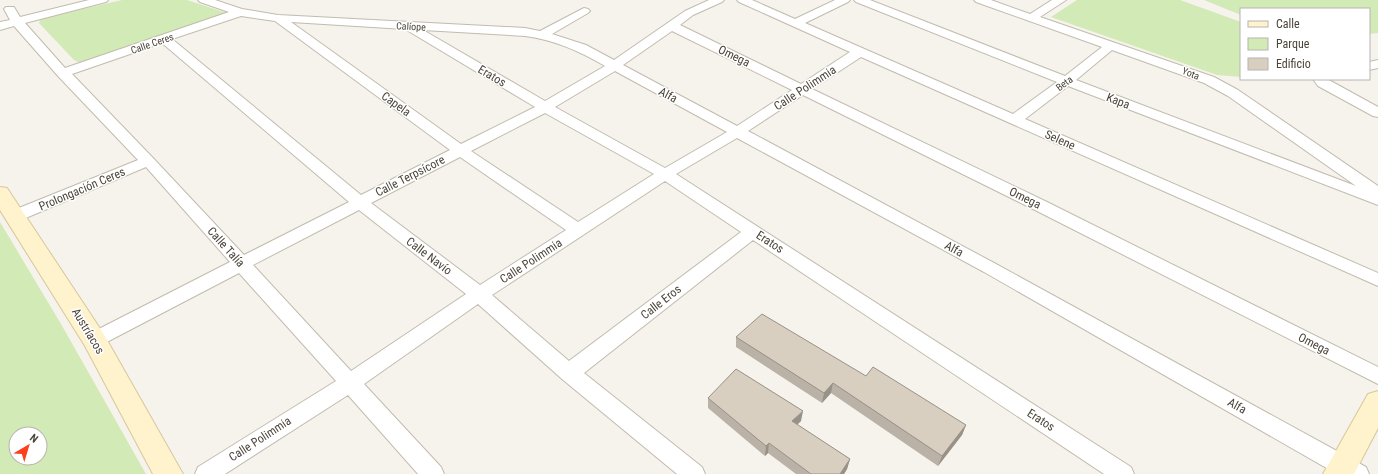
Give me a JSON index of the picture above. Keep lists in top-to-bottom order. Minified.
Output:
{"streets":{"street":["Calíope","Calle Ceres","Omega","Yota","Eratos","Beta","Calle Polimmia","Alfa","Kapa","Capela","Selene","Calle Terpsícore","Prolongación Ceres","Calle Talía","Calle Navío","Calle Eros","Austríacos"]},"crossings":[["Calíope","Eratos"],["Calíope","Alfa"],["Calíope","Capela"],["Calle Ceres","Capela"],["Calle Ceres","Calle Talía"],["Calle Ceres","Calle Navío"],["Omega","Calle Polimmia"],["Omega","Calle Terpsícore"],["Yota","Beta"],["Eratos","Calle Polimmia"],["Eratos","Calle Terpsícore"],["Eratos","Calle Eros"],["Beta","Kapa"],["Beta","Selene"],["Calle Polimmia","Alfa"],["Calle Polimmia","Capela"],["Calle Polimmia","Selene"],["Calle Polimmia","Calle Talía"],["Calle Polimmia","Calle Navío"],["Alfa","Calle Terpsícore"],["Capela","Calle Terpsícore"],["Calle Terpsícore","Calle Talía"],["Calle Terpsícore","Calle Navío"],["Calle Terpsícore","Austríacos"],["Prolongación Ceres","Calle Talía"],["Prolongación Ceres","Austríacos"],["Calle Navío","Calle Eros"]],"legend":["Calle","Parque","Edificio"],"north":"top right"}
